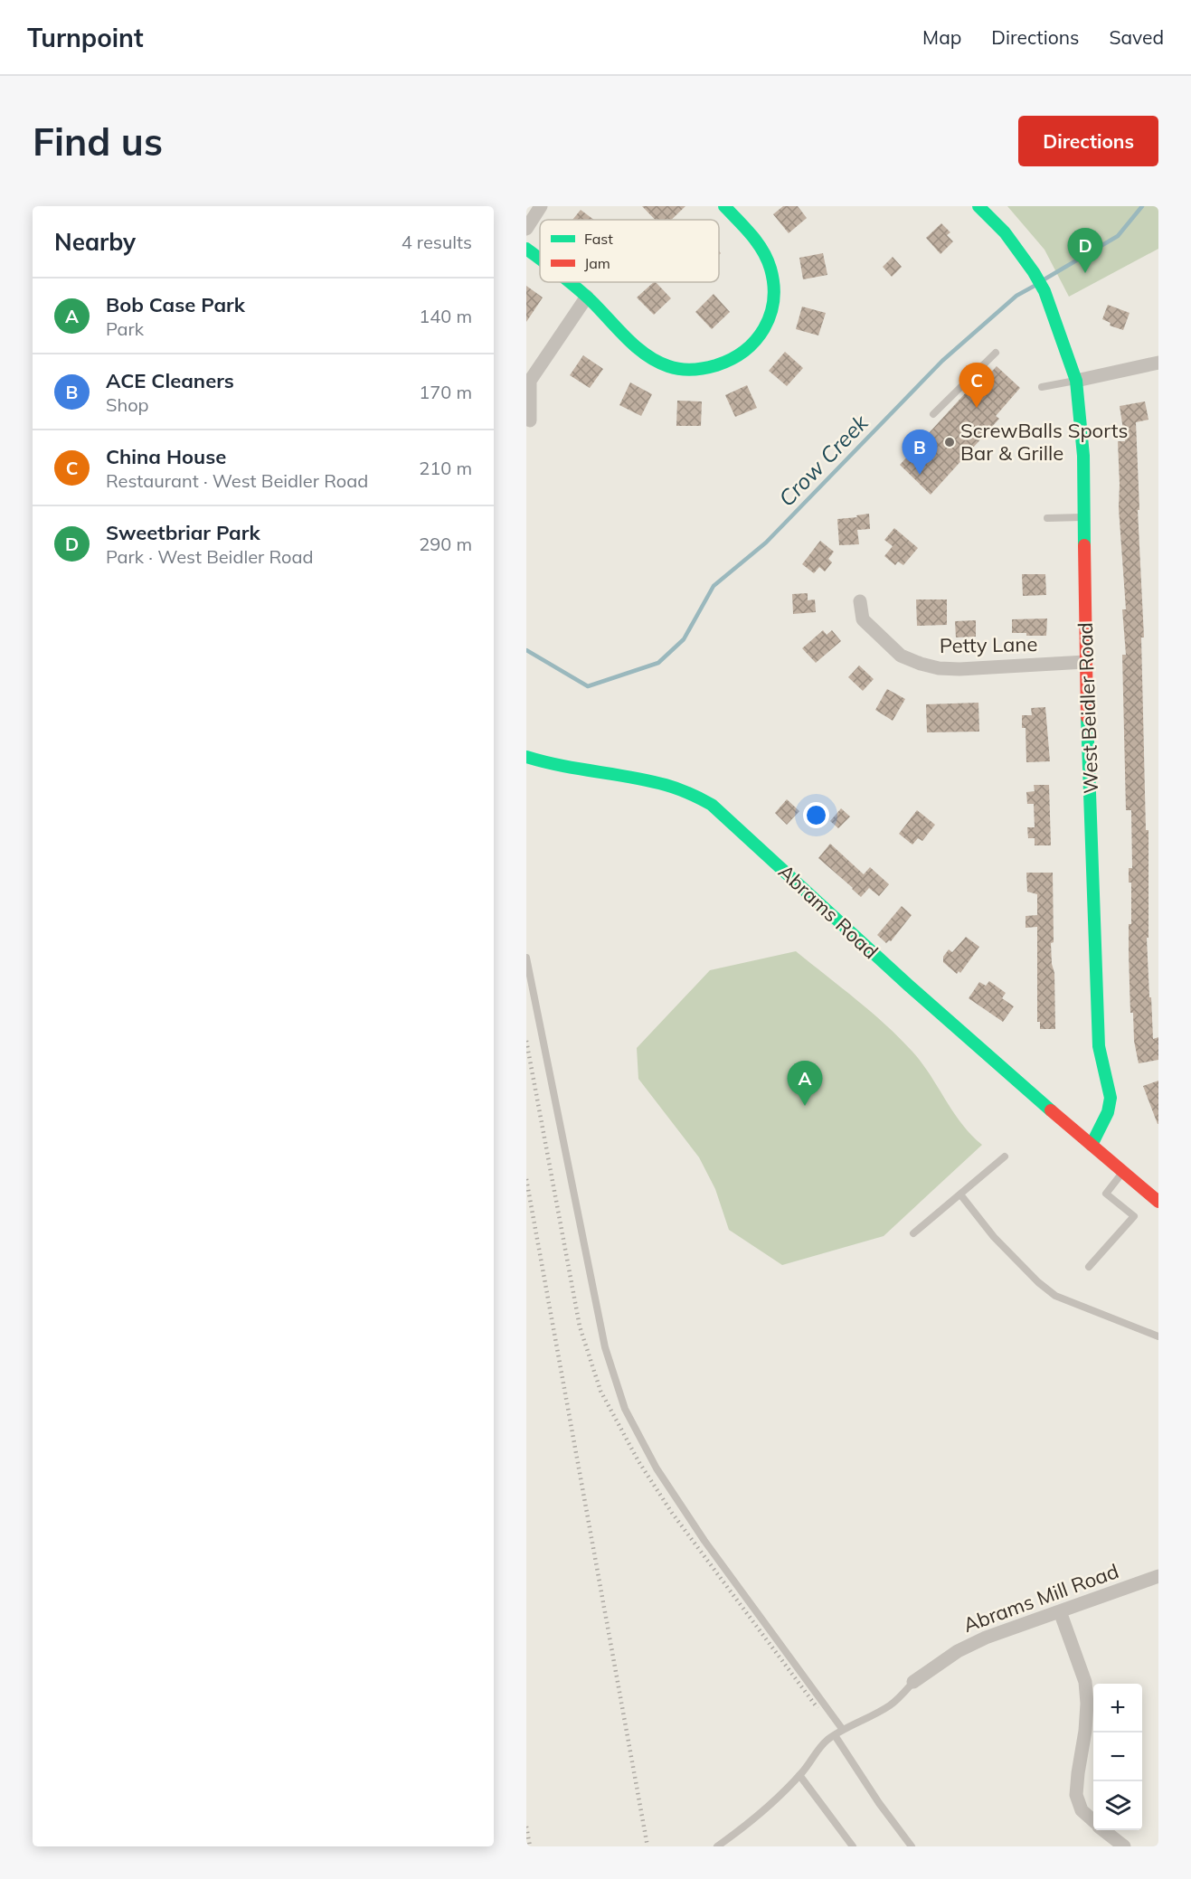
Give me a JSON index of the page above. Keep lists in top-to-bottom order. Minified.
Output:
{"streets":{"street":["Petty Lane","West Beidler Road","Abrams Road","Abrams Mill Road"]},"crossings":[["Petty Lane","West Beidler Road"],["West Beidler Road","Abrams Road"]],"water":["Crow Creek"],"places":["ScrewBalls Sports Bar & Grille"],"legend":["Fast","Jam"],"page":{"header":"Turnpoint","nav":["Map","Directions","Saved"],"buttons":"Directions","title":"Find us","heading":["Nearby","4 results"],"pins":["D","C","B","A"],"list":[{"mark":"A","name":"Bob Case Park","note":"Park","value":"140 m"},{"mark":"B","name":"ACE Cleaners","note":"Shop","value":"170 m"},{"mark":"C","name":"China House","note":"Restaurant · West Beidler Road","value":"210 m"},{"mark":"D","name":"Sweetbriar Park","note":"Park · West Beidler Road","value":"290 m"}],"map_buttons":["+","−"]}}
